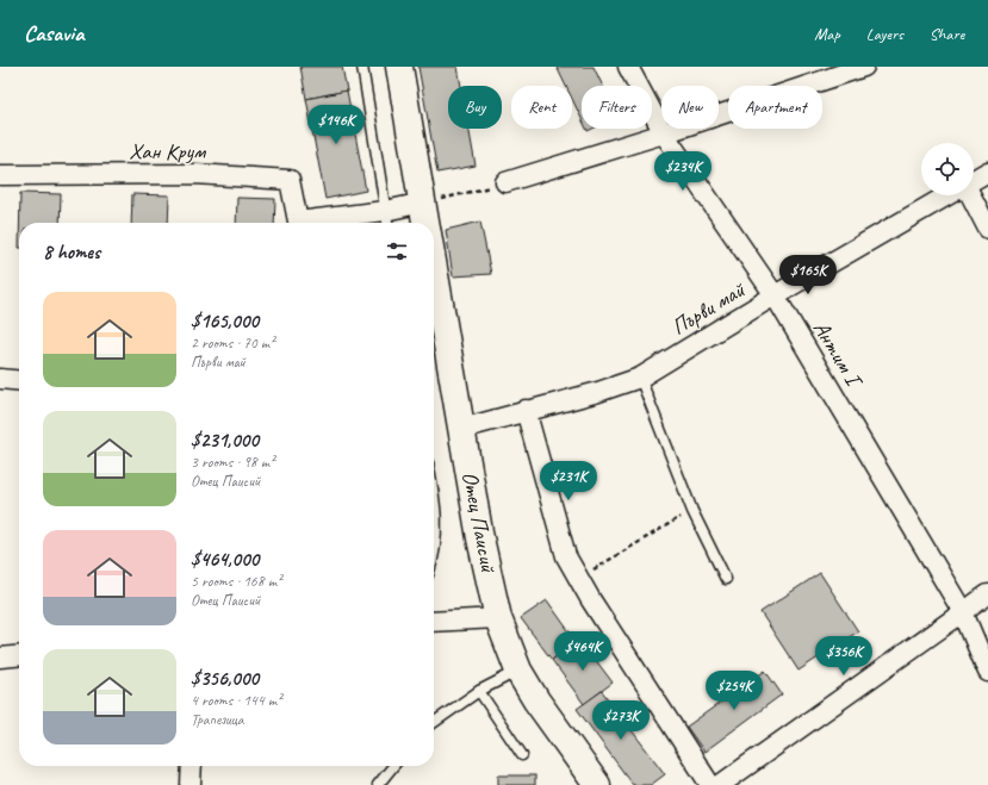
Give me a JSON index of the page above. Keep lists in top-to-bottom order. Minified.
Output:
{"streets":{"main road":["Отец Паисий"],"street":["Хан Крум","Първи май","Антим I"]},"crossings":[["Първи май","Антим I"],["Първи май","Отец Паисий"]],"page":{"header":"Casavia","nav":["Map","Layers","Share"],"chip":["Buy","Rent","Filters","New","Apartment"],"price":["$146K","$234K","$165K","$231K","$464K","$356K","$254K","$273K"],"heading":"8 homes","list":[{"name":"$165,000","note":"2 rooms · 70 m² · Първи май"},{"name":"$231,000","note":"3 rooms · 98 m² · Отец Паисий"},{"name":"$464,000","note":"5 rooms · 168 m² · Отец Паисий"},{"name":"$356,000","note":"4 rooms · 144 m² · Трапезица"}]}}
